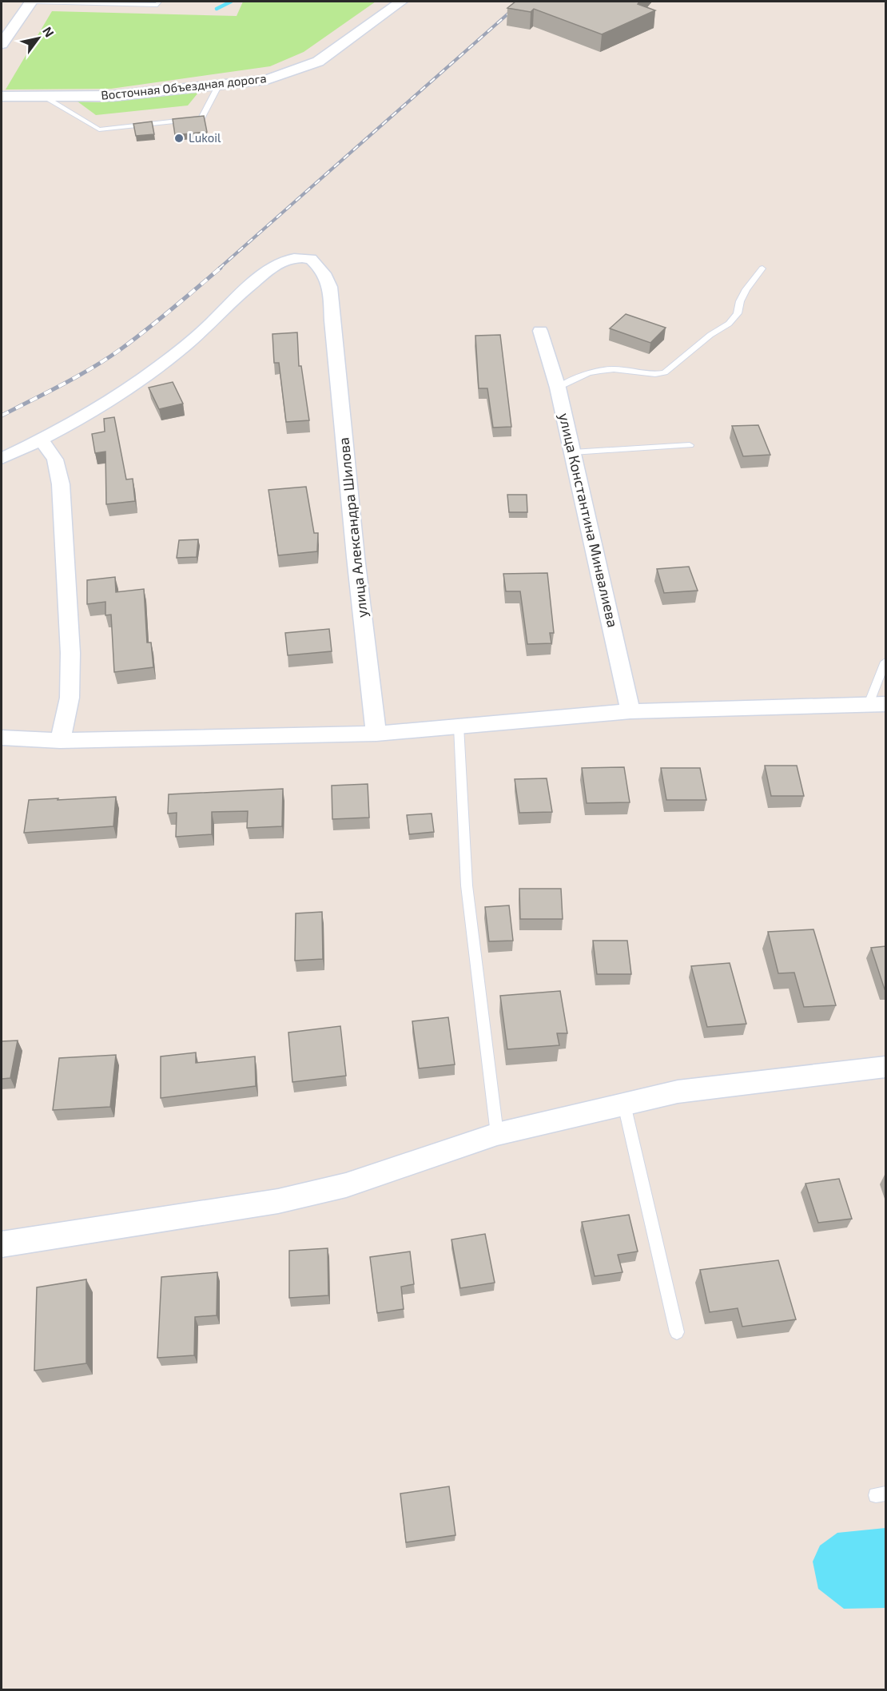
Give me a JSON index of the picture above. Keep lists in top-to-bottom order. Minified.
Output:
{"streets":{"main road":["Восточная Объездная дорога"],"street":["улица Константина Минвалиева","улица Александра Шилова"]},"places":["Lukoil"],"north":"top right"}
